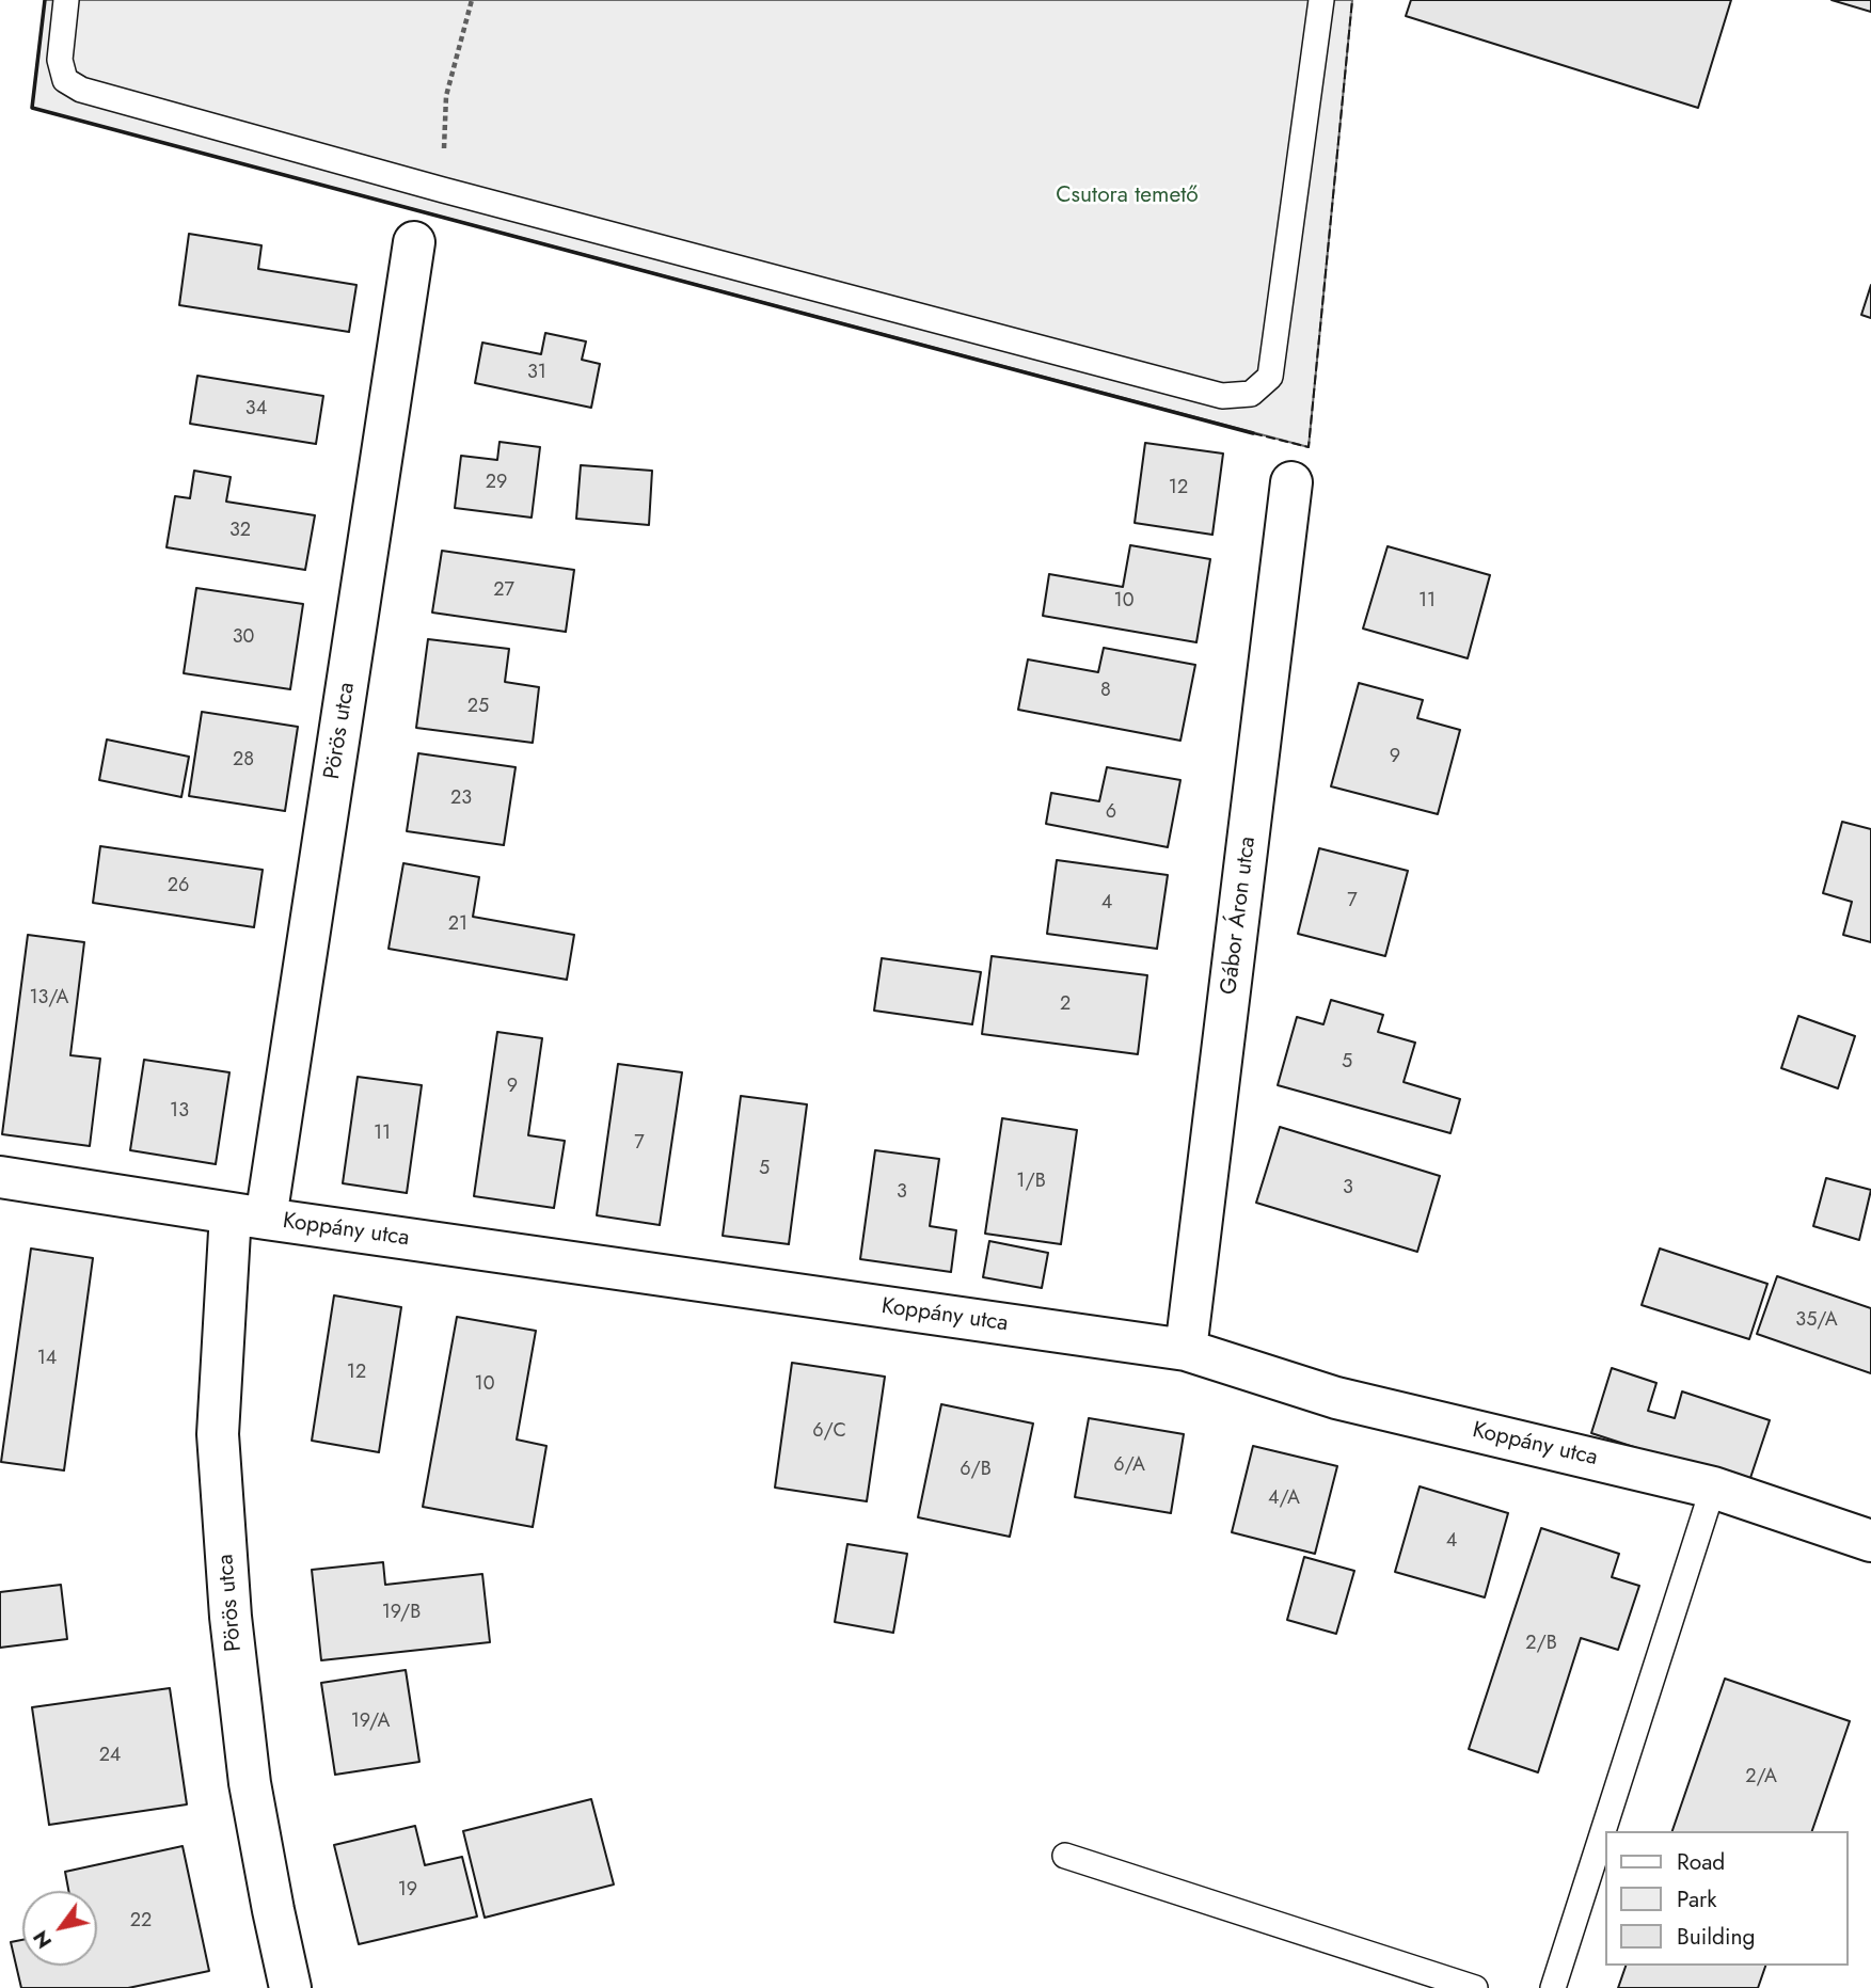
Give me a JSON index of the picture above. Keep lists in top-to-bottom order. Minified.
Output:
{"streets":{"street":["Pörös utca","Gábor Áron utca","Koppány utca"]},"crossings":[["Pörös utca","Koppány utca"],["Gábor Áron utca","Koppány utca"]],"parks":["Csutora temető"],"house_numbers":["31","34","29","12","32","27","10","11","30","8","25","9","28","23","6","26","7","4","21","13/A","2","5","9","13","11","7","5","1/B","3","3","35/A","14","12","10","6/C","6/A","6/B","4/A","4","19/B","2/B","19/A","24","2/A","19","22"],"legend":["Road","Park","Building"],"north":"bottom left"}
